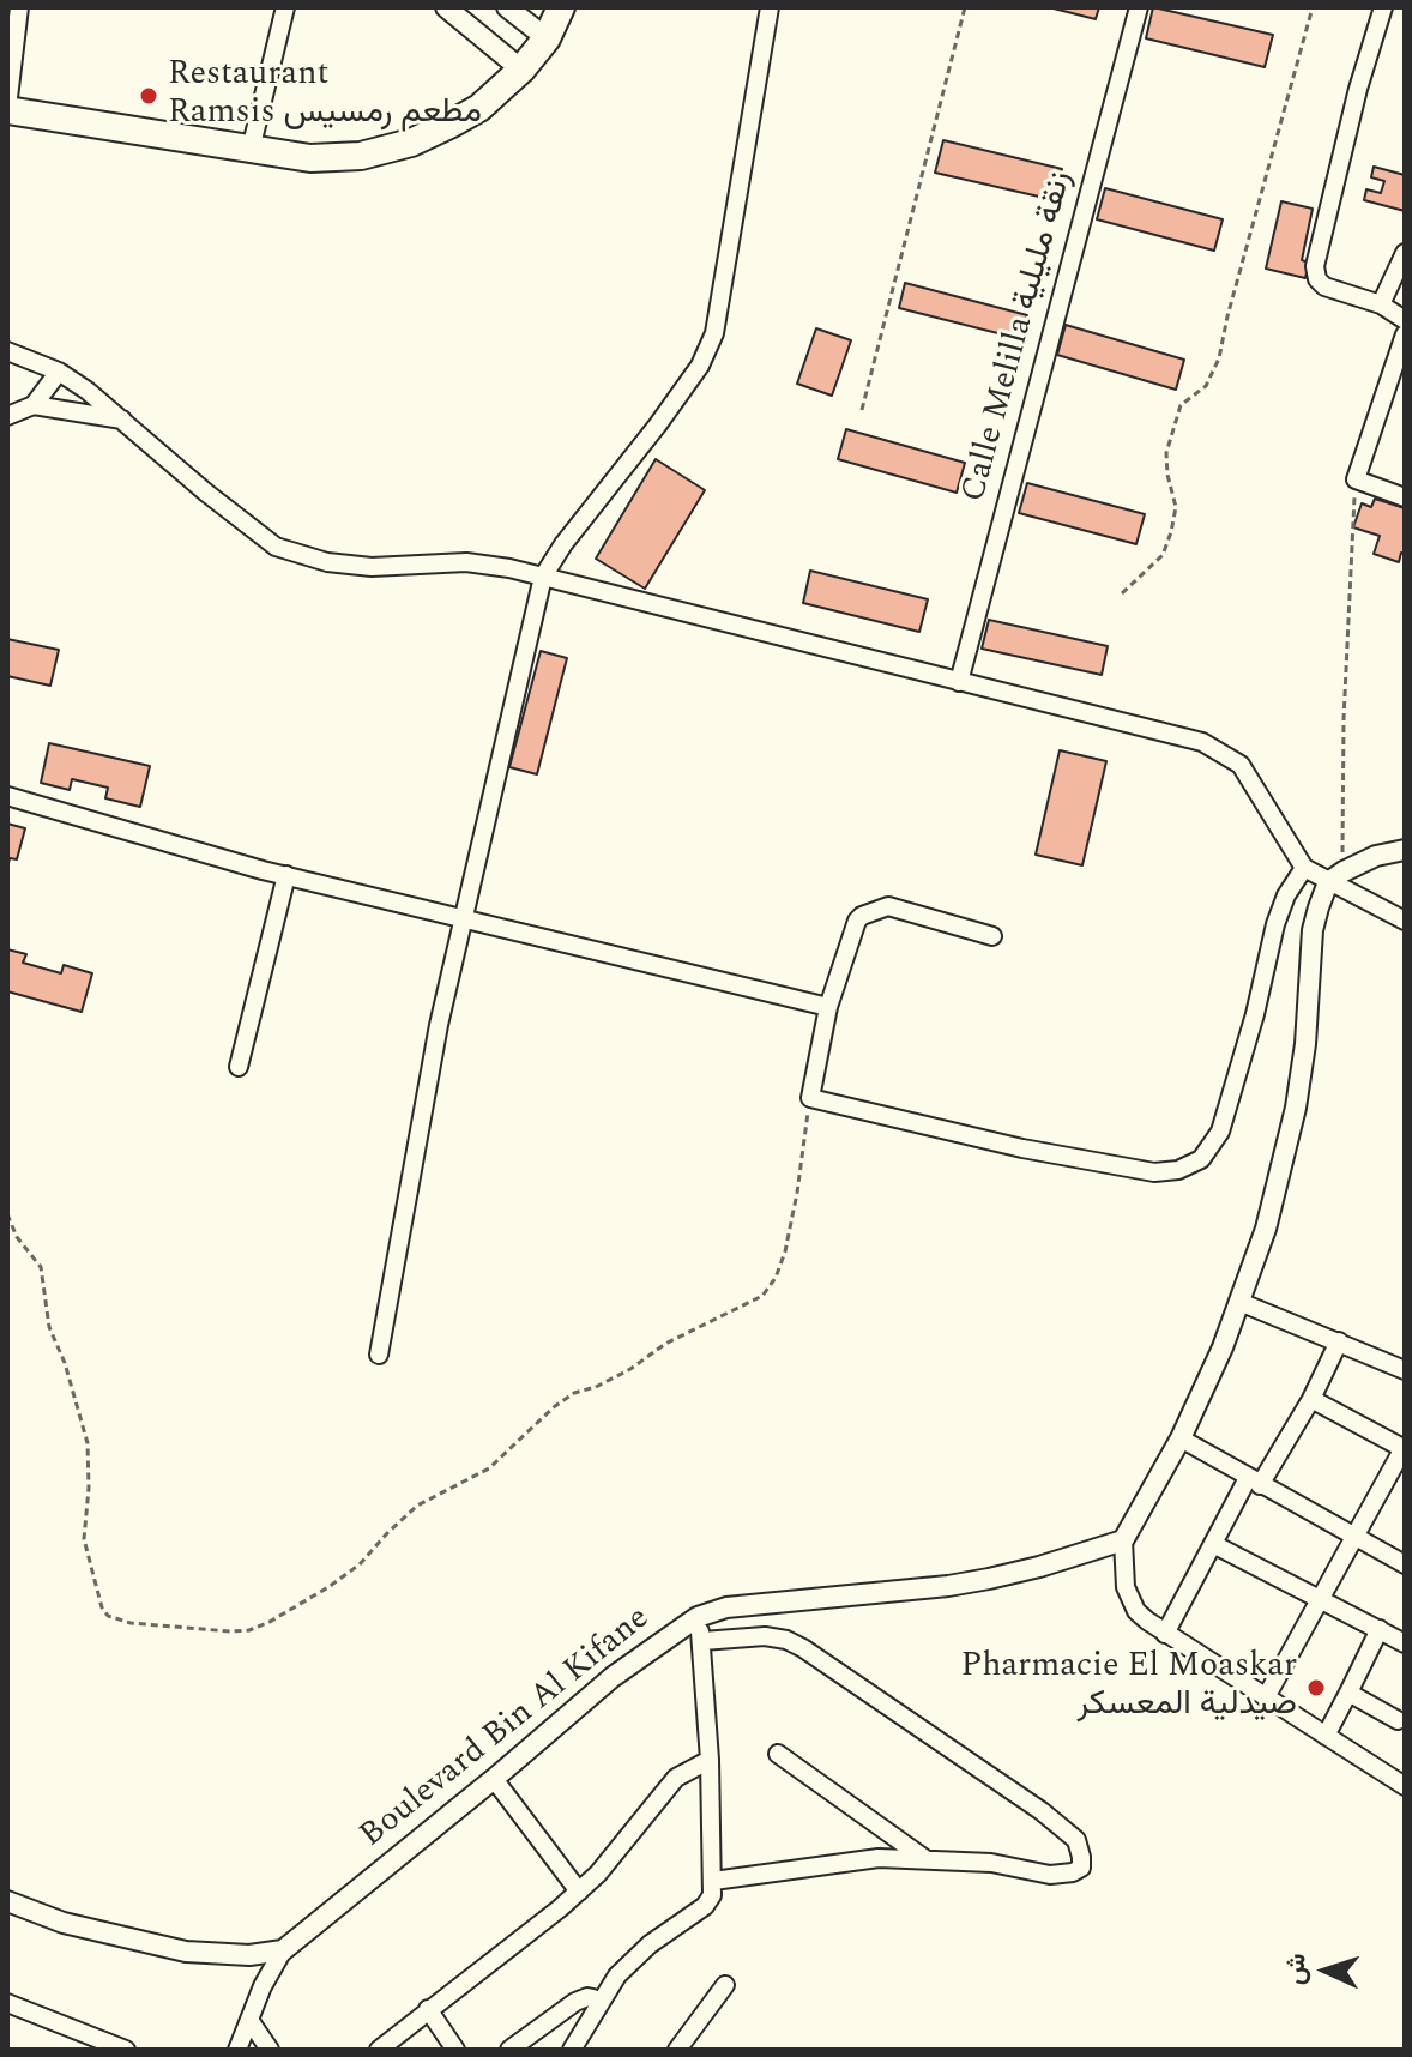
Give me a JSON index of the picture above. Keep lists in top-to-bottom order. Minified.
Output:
{"streets":{"street":["Calle Melilla زنقة مليلية","Boulevard Bin Al Kifane"]},"places":["Restaurant Ramsis مطعم رمسيس","Pharmacie El Moaskar صيدلية المعسكر"],"north":"left"}
